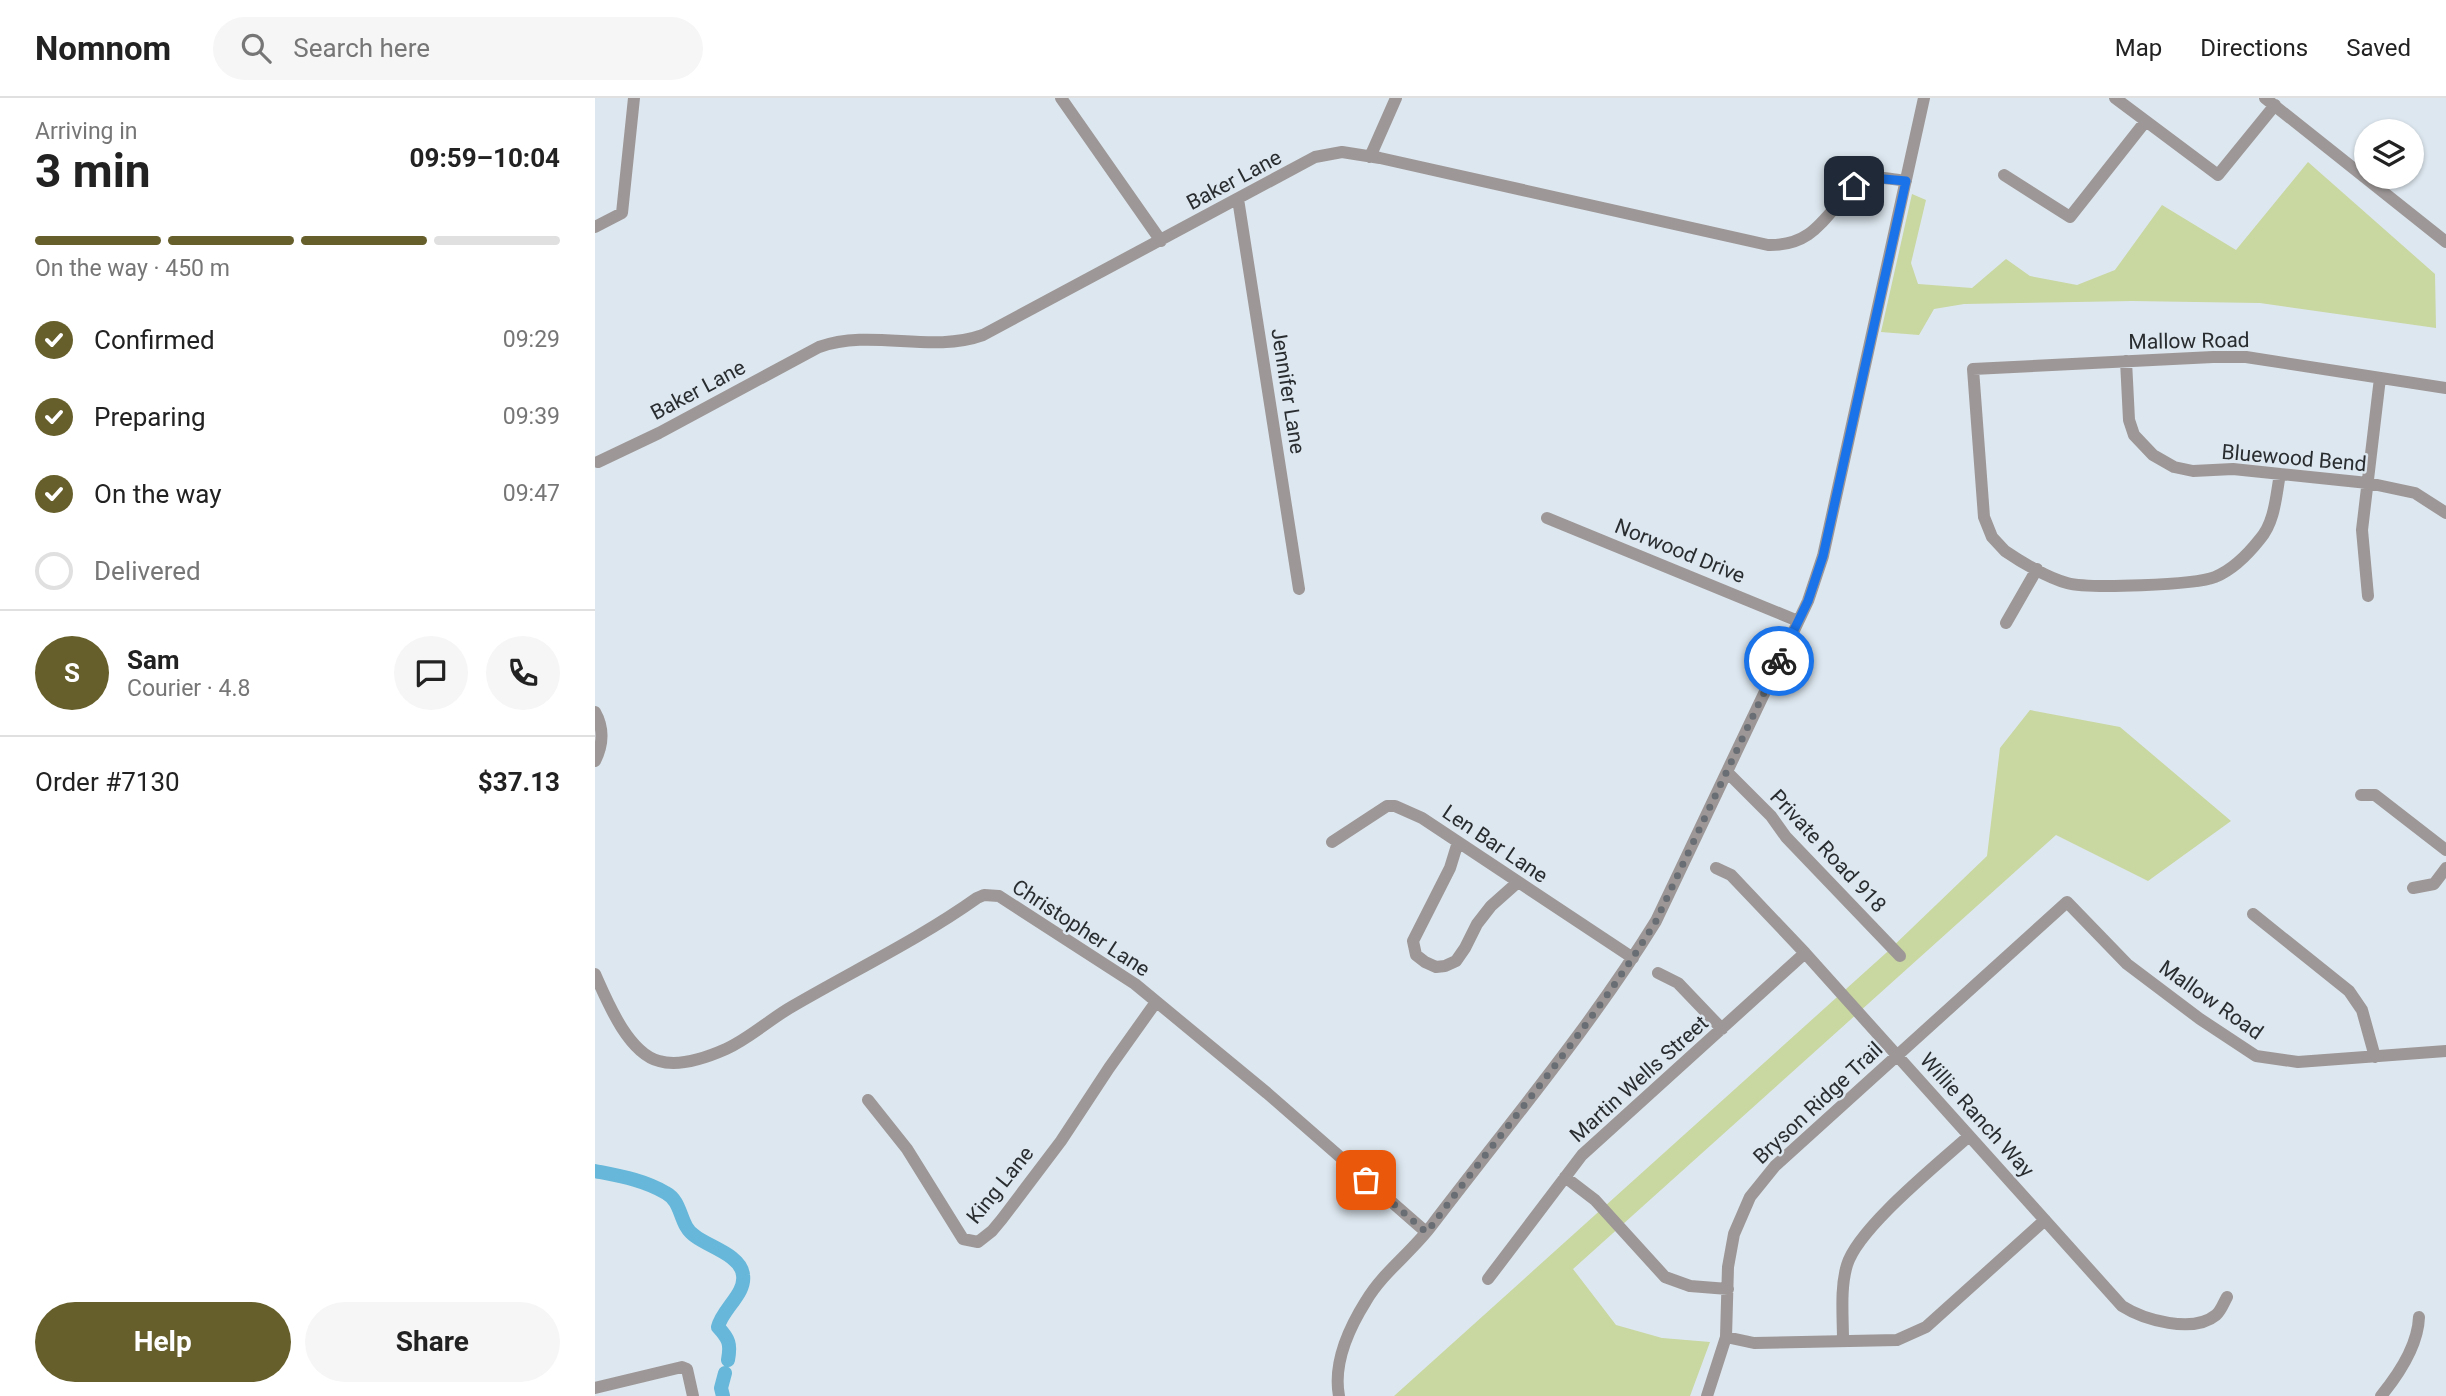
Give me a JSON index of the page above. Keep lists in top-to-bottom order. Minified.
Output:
{"streets":{"street":["Baker Lane","Mallow Road","Jennifer Lane","Bluewood Bend","Norwood Drive","Len Bar Lane","Private Road 918","Christopher Lane","Martin Wells Street","Bryson Ridge Trail","Willie Ranch Way","King Lane"]},"crossings":[["Baker Lane","Jennifer Lane"],["Mallow Road","Bluewood Bend"],["Mallow Road","Bryson Ridge Trail"],["Christopher Lane","King Lane"],["Martin Wells Street","Willie Ranch Way"],["Bryson Ridge Trail","Willie Ranch Way"]],"page":{"header":"Nomnom","search":"Search here","nav":["Map","Directions","Saved"],"heading":["3 min","Arriving in","09:59–10:04"],"panel":["Sam","Courier · 4.8","Order #7130","$37.13"],"bar":"On the way · 450 m","list":[["Confirmed","09:29"],["Preparing","09:39"],["On the way","09:47"],"Delivered"],"round":"S","buttons":["Help","Share"]}}
